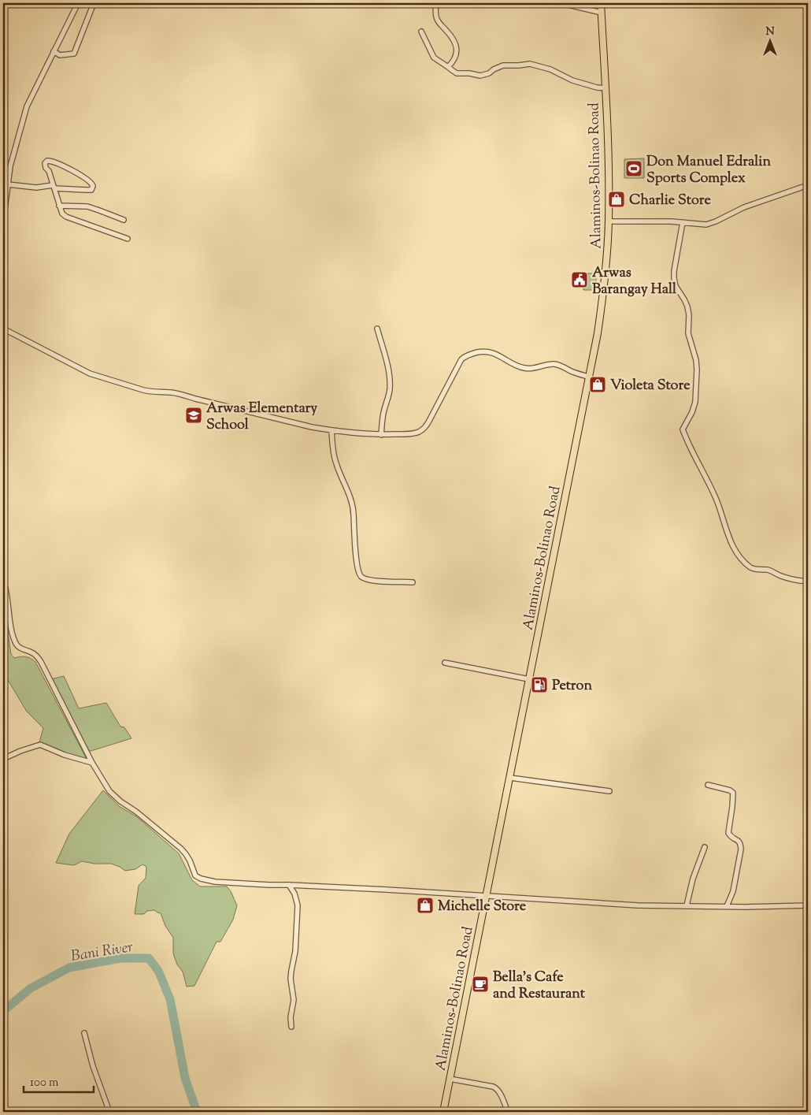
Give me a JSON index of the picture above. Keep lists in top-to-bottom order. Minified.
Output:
{"streets":{"main road":["Alaminos-Bolinao Road"]},"water":["Bani River"],"places":{"sports":["Don Manuel Edralin Sports Complex"],"shop":["Charlie Store","Violeta Store","Michelle Store"],"public building":["Arwas Barangay Hall"],"school or university":["Arwas Elementary School"],"fuel station":["Petron"],"cafe":["Bella’s Cafe and Restaurant"]},"scale_bar":"100 m","north":"top"}
